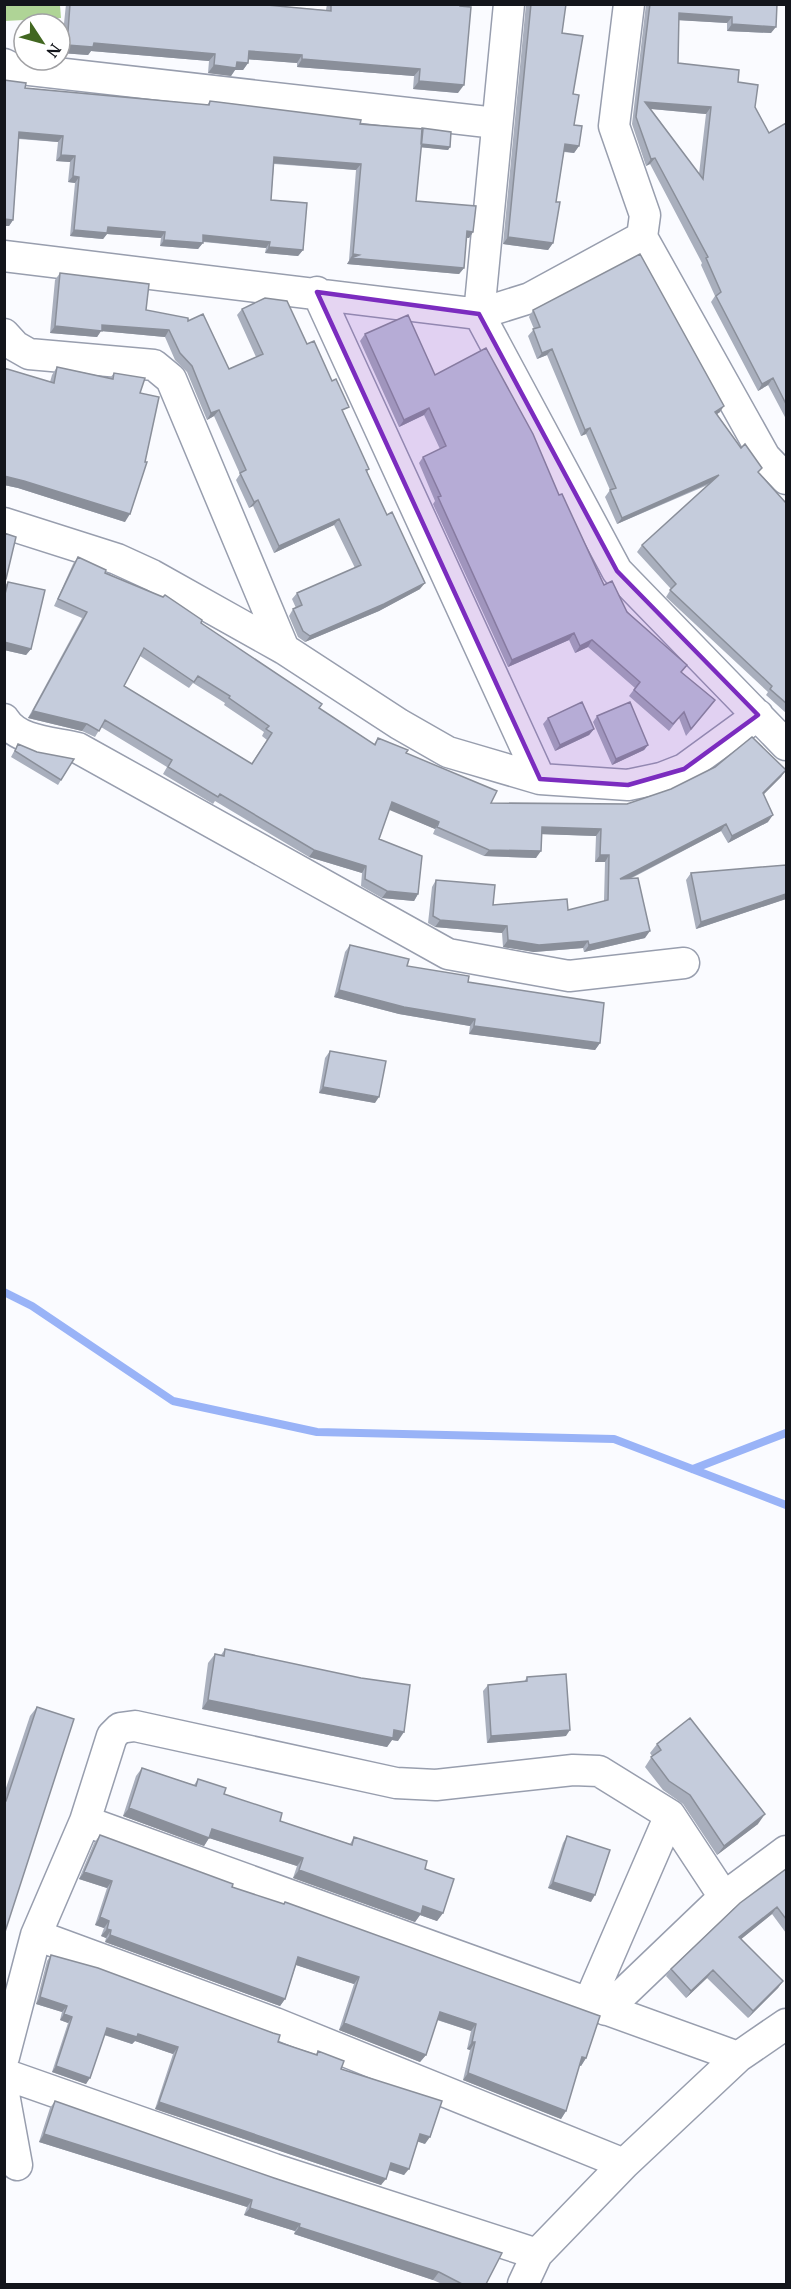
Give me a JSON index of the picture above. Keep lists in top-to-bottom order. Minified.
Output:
{"north":"bottom right"}
